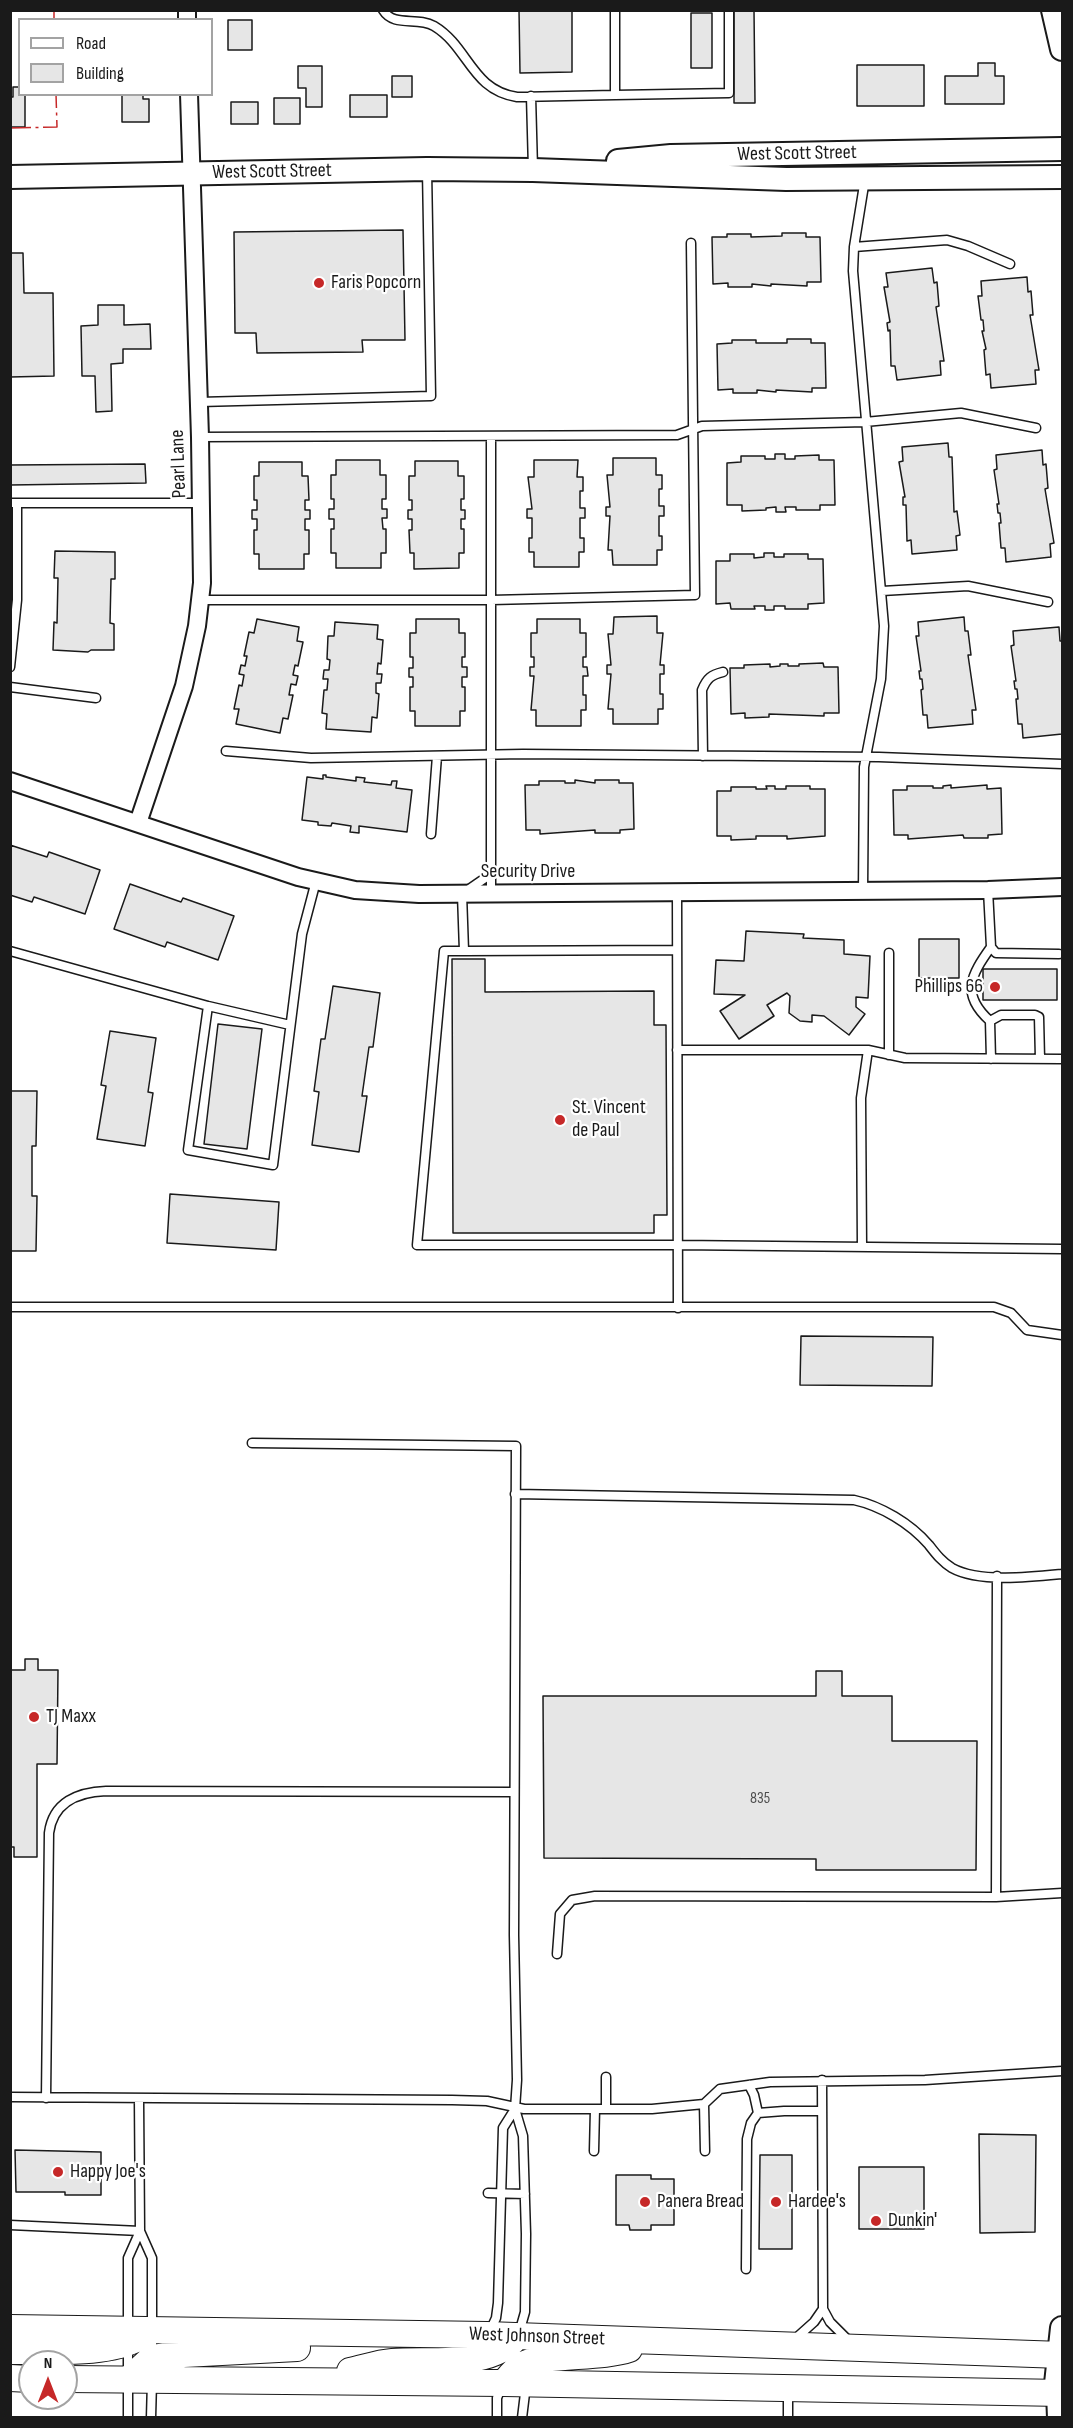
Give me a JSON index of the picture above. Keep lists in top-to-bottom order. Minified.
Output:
{"streets":{"main road":["West Scott Street","West Johnson Street"],"street":["Pearl Lane","Security Drive"]},"crossings":[["West Scott Street","Pearl Lane"],["Pearl Lane","Security Drive"]],"places":["Faris Popcorn","Phillips 66","St. Vincent de Paul","TJ Maxx","Happy Joe's","Panera Bread","Hardee's","Dunkin'"],"house_numbers":["835"],"legend":["Road","Building"],"north":"top"}
